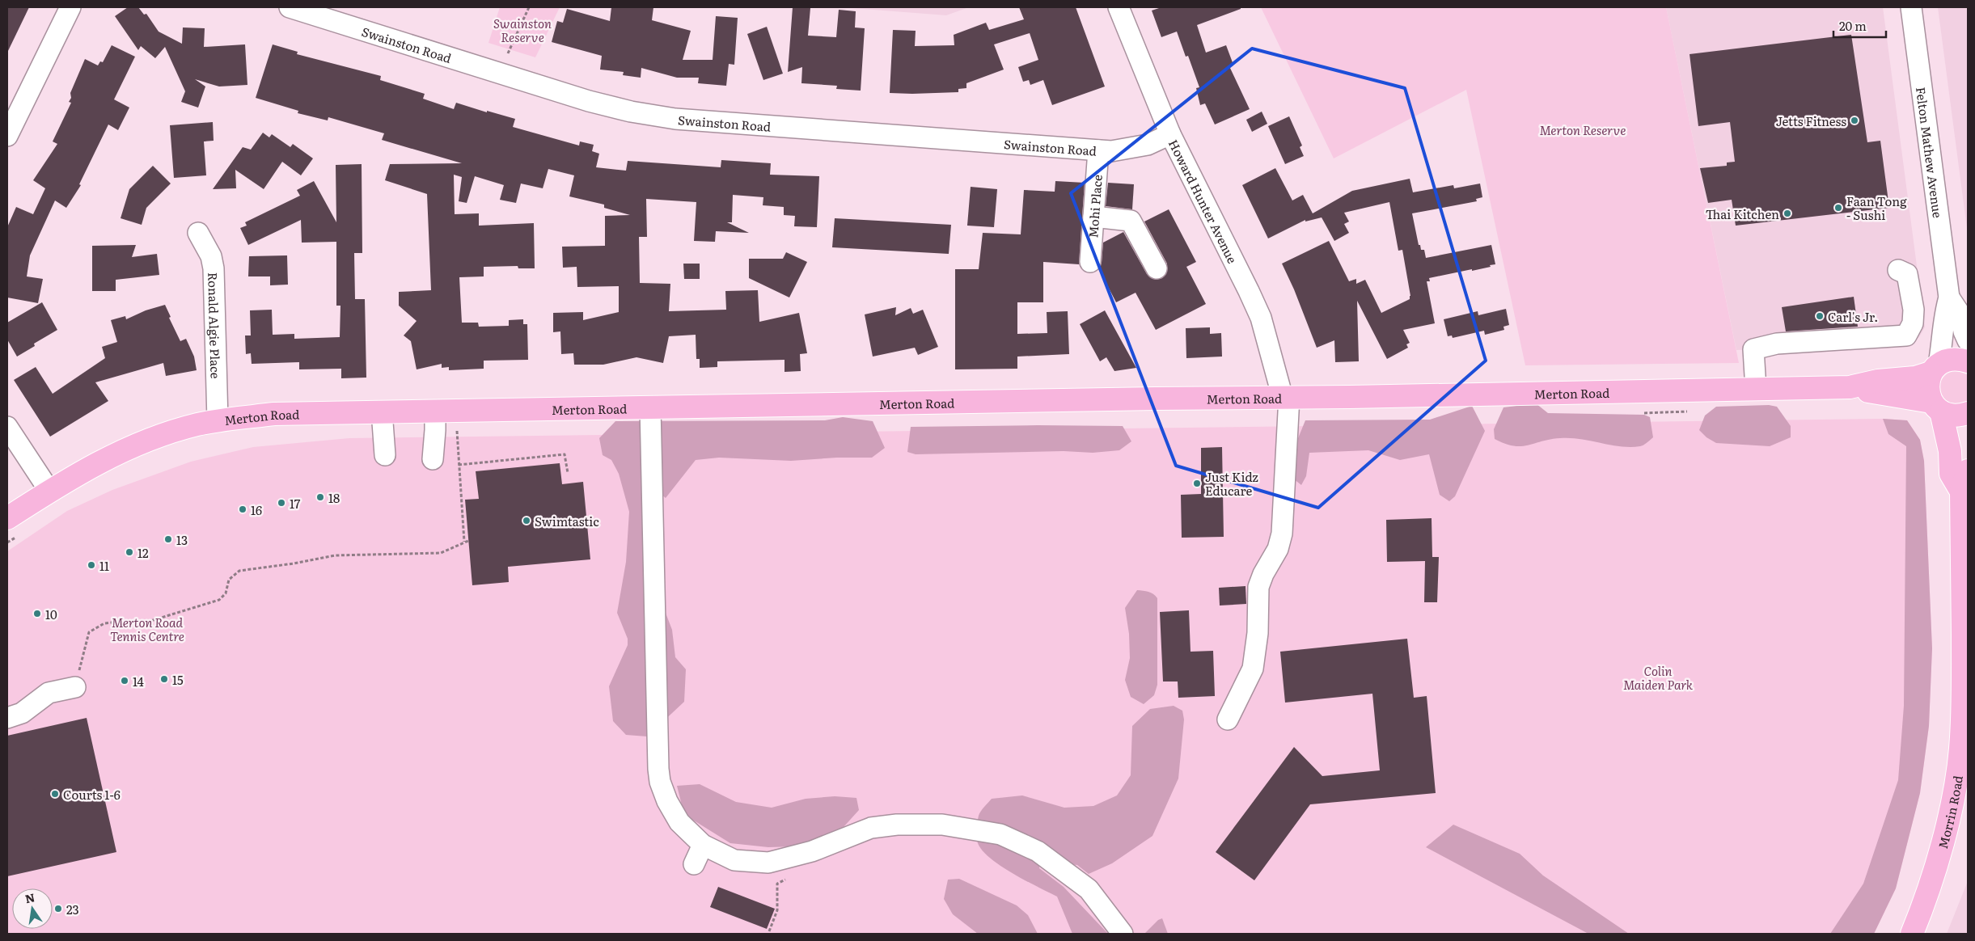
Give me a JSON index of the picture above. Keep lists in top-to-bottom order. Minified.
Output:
{"streets":{"main road":["Merton Road","Morrin Road"],"street":["Swainston Road","Felton Mathew Avenue","Howard Hunter Avenue","Mohi Place","Ronald Algie Place"]},"crossings":[["Swainston Road","Howard Hunter Avenue"],["Swainston Road","Mohi Place"],["Felton Mathew Avenue","Merton Road"],["Felton Mathew Avenue","Morrin Road"],["Howard Hunter Avenue","Merton Road"],["Ronald Algie Place","Merton Road"],["Merton Road","Morrin Road"]],"parks":["Swainston Reserve","Merton Reserve","Merton Road Tennis Centre","Colin Maiden Park"],"places":["Jetts Fitness","Faan Tong - Sushi","Thai Kitchen","Carl's Jr.","Just Kidz Educare","18","17","16","Swimtastic","13","12","11","10","15","14","Courts 1-6","23"],"scale_bar":"20 m","north":"top"}
